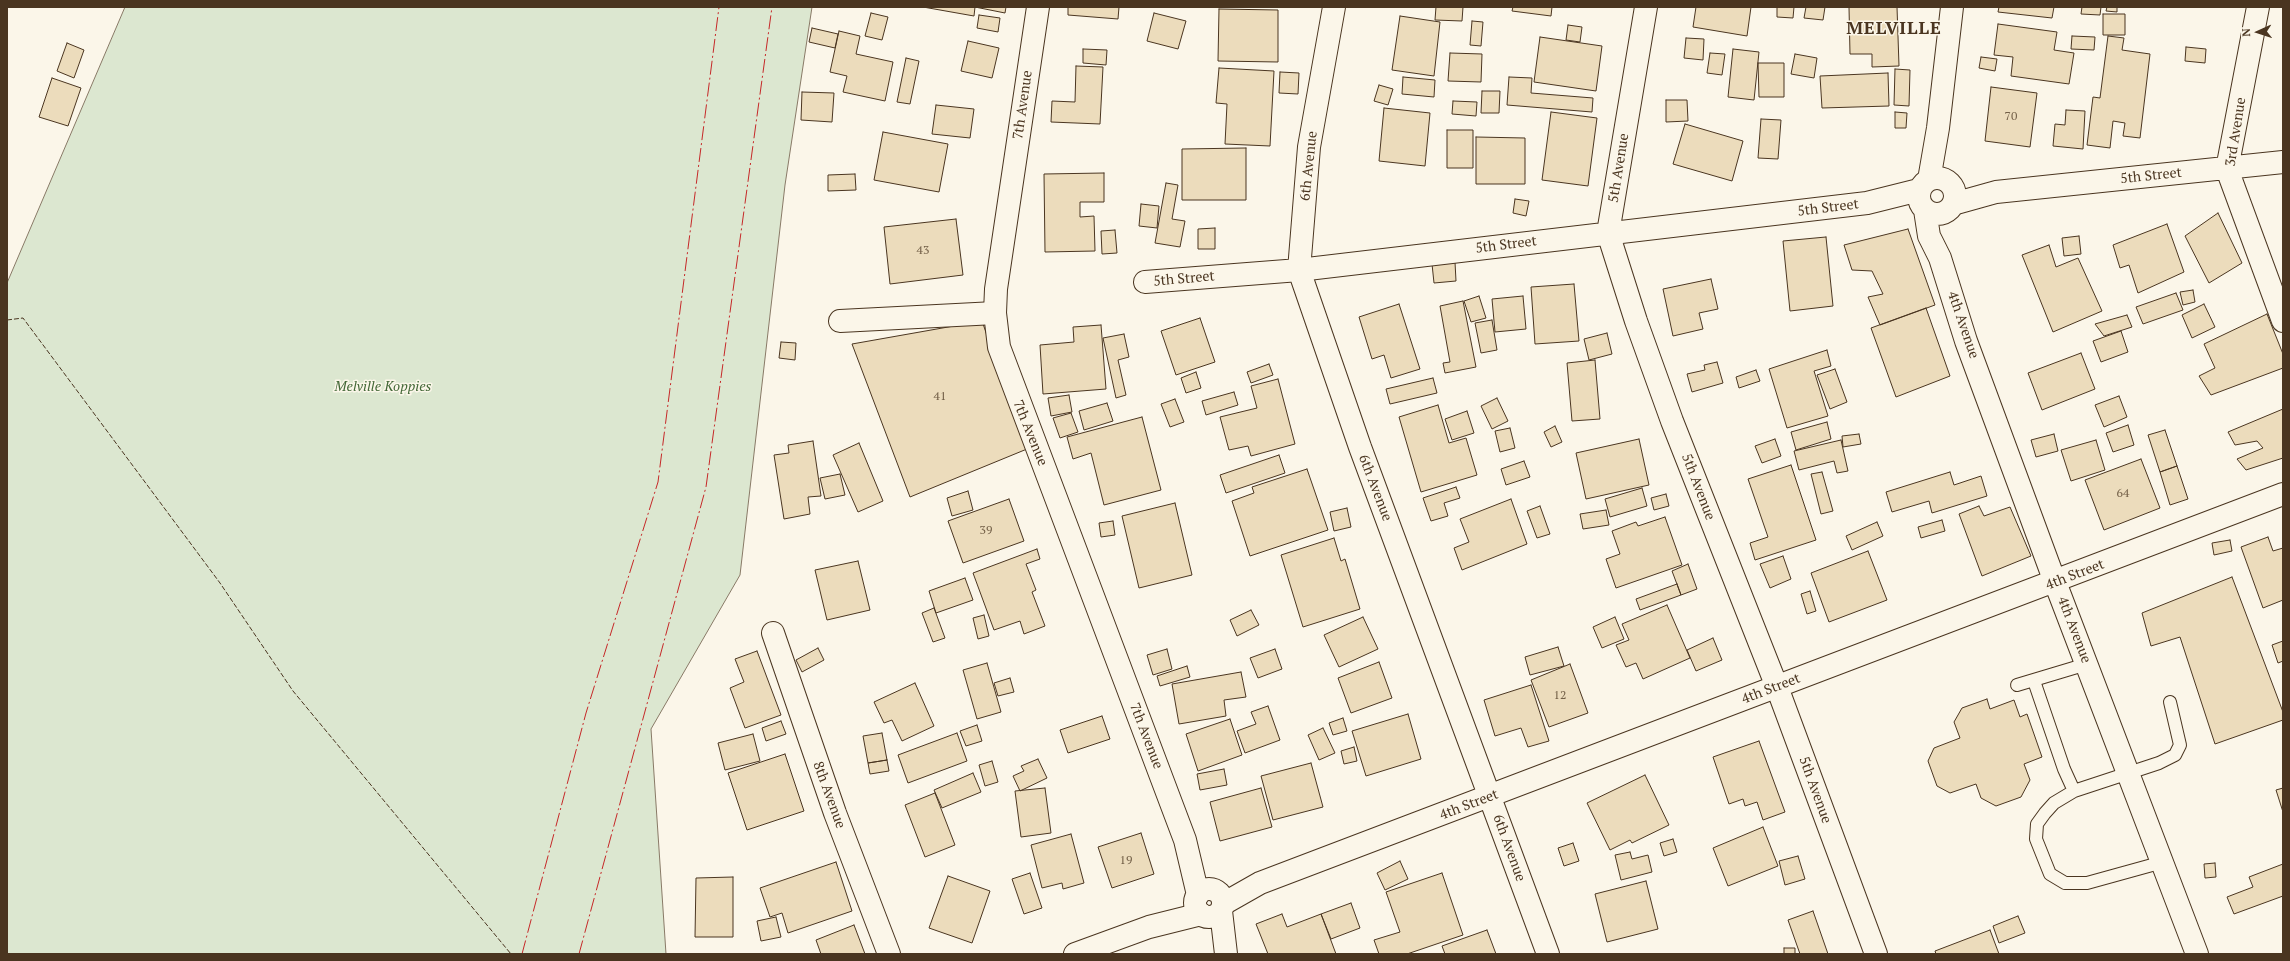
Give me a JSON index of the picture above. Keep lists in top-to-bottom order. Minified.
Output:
{"streets":{"street":["7th Avenue","3rd Avenue","6th Avenue","5th Avenue","5th Street","4th Avenue","4th Street","8th Avenue"]},"crossings":[["7th Avenue","4th Street"],["3rd Avenue","5th Street"],["6th Avenue","5th Street"],["6th Avenue","4th Street"],["5th Avenue","5th Street"],["5th Avenue","4th Street"],["5th Street","4th Avenue"],["4th Avenue","4th Street"]],"districts":["MELVILLE"],"parks":["Melville Koppies"],"house_numbers":["70","43","41","64","39","12","19"],"north":"left"}
